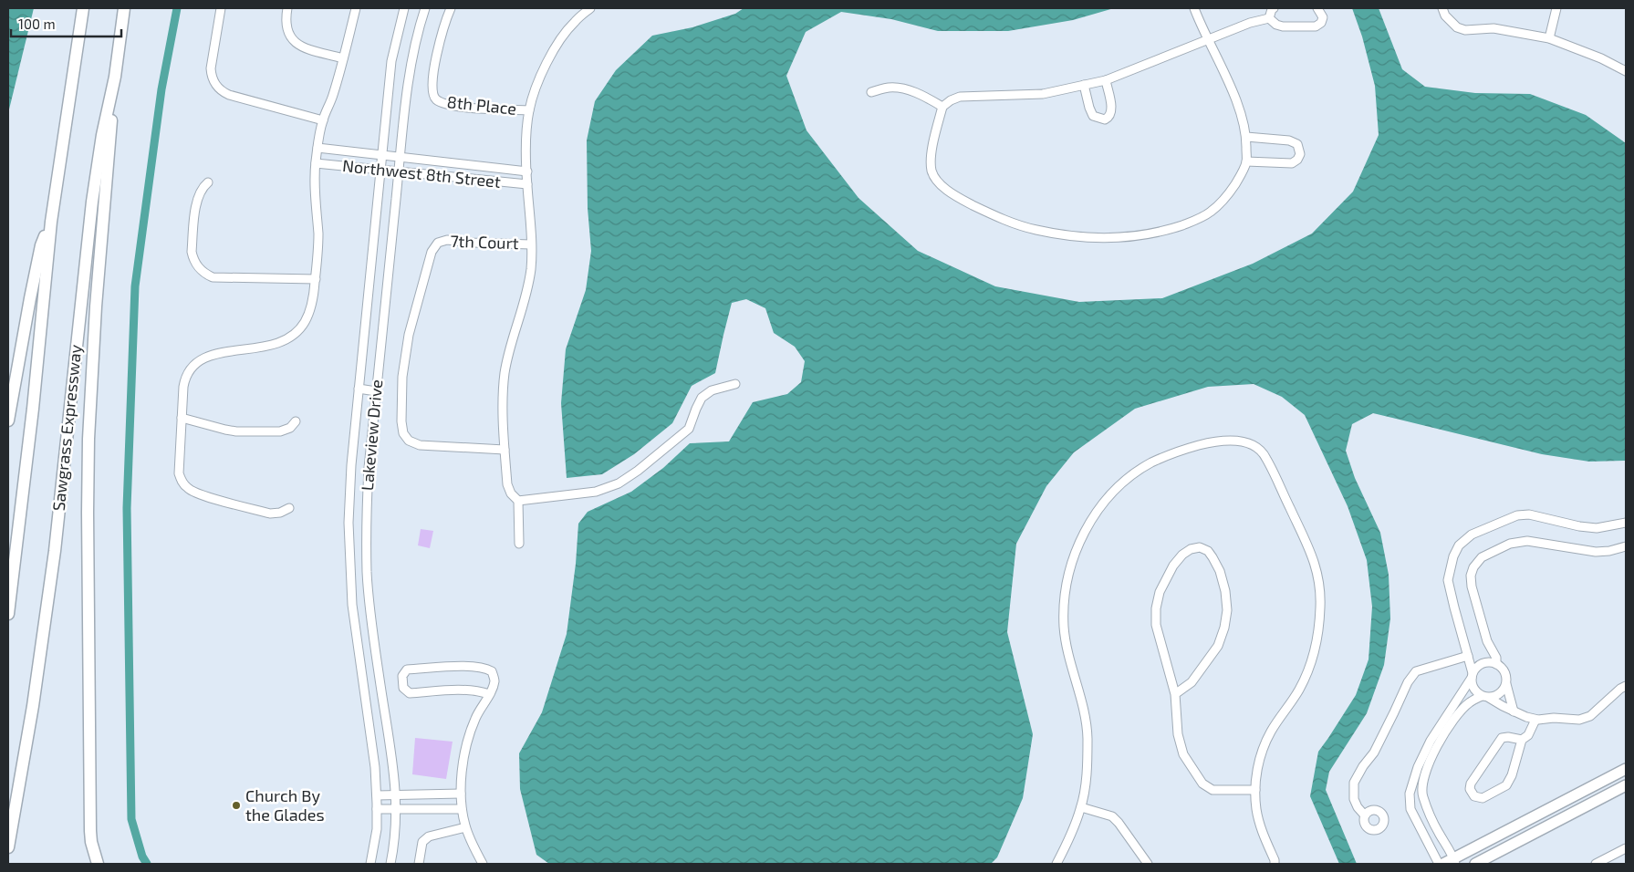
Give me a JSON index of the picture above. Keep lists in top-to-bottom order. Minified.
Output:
{"streets":{"highway":["Sawgrass Expressway"],"street":["8th Place","Northwest 8th Street","7th Court","Lakeview Drive"]},"crossings":[["Northwest 8th Street","Lakeview Drive"]],"places":["Church By the Glades"],"scale_bar":"100 m"}
